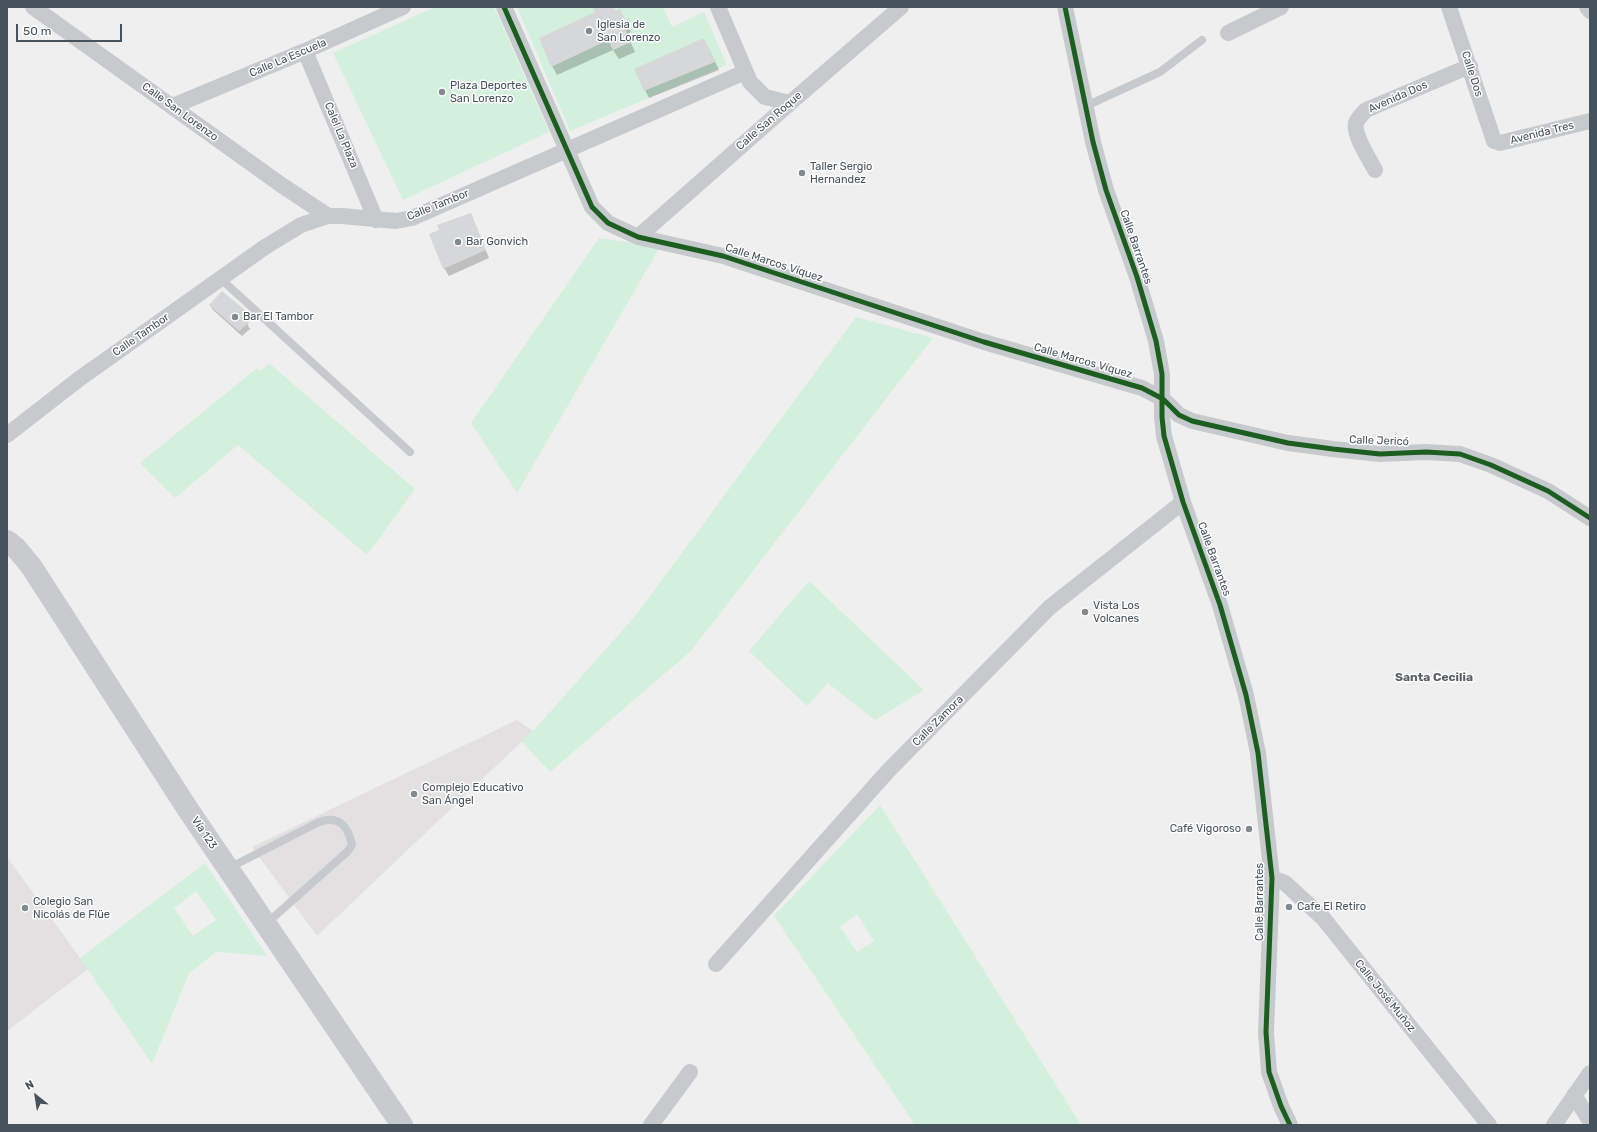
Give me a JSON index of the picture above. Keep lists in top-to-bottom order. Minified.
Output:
{"streets":{"main road":["Vía 123"],"street":["Calle La Escuela","Calle Dos","Avenida Dos","Calle San Lorenzo","Calle San Roque","Avenida Tres","Calel La Plaza","Calle Tambor","Calle Barrantes","Calle Marcos Víquez","Calle Jericó","Calle Zamora","Calle José Muñoz"]},"crossings":[["Calle La Escuela","Calle San Lorenzo"],["Calle La Escuela","Calel La Plaza"],["Calle Dos","Avenida Dos"],["Calle Dos","Avenida Tres"],["Calle San Lorenzo","Calle Tambor"],["Calle San Roque","Calle Marcos Víquez"],["Calel La Plaza","Calle Tambor"],["Calle Tambor","Calle Marcos Víquez"],["Calle Barrantes","Calle Marcos Víquez"],["Calle Barrantes","Calle Jericó"],["Calle Barrantes","Calle Zamora"],["Calle Barrantes","Calle José Muñoz"],["Calle Marcos Víquez","Calle Jericó"]],"districts":["Santa Cecilia"],"places":["Iglesia de San Lorenzo","Plaza Deportes San Lorenzo","Taller Sergio Hernandez","Bar Gonvich","Bar El Tambor","Vista Los Volcanes","Complejo Educativo San Ángel","Café Vigoroso","Cafe El Retiro","Colegio San Nicolás de Flüe"],"scale_bar":"50 m","north":"top left"}
